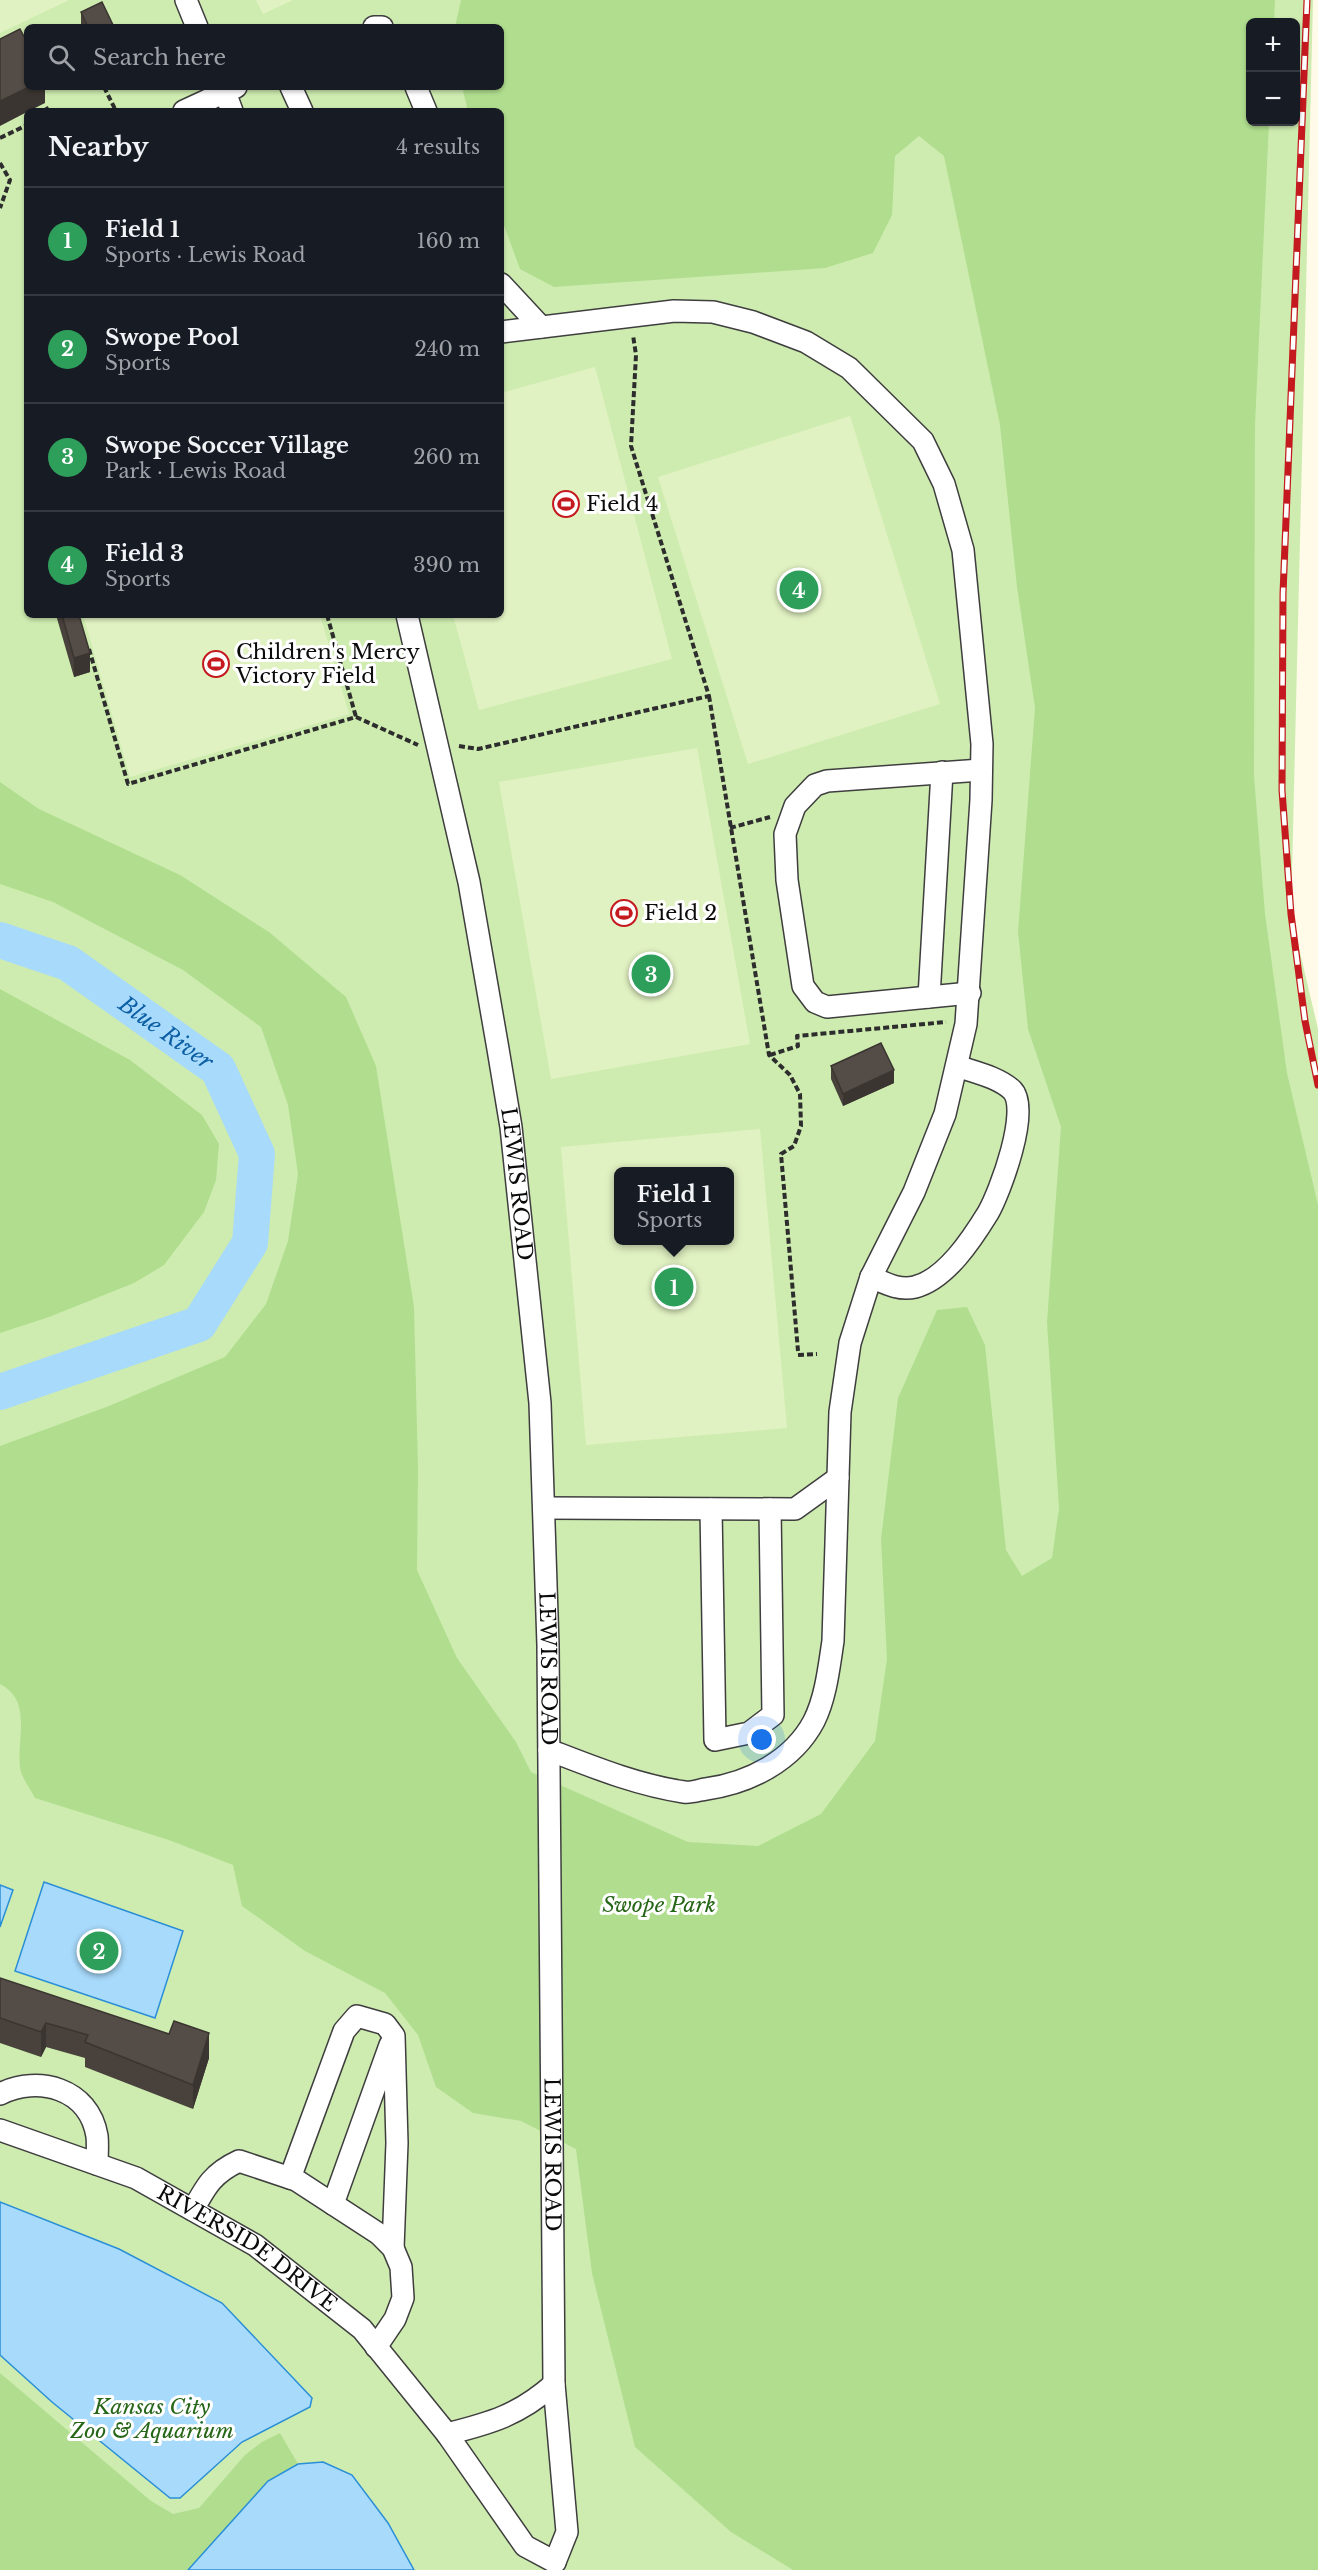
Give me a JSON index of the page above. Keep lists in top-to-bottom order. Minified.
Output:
{"streets":{"street":["LEWIS ROAD","RIVERSIDE DRIVE"]},"crossings":[["LEWIS ROAD","RIVERSIDE DRIVE"]],"water":["Blue River"],"parks":["Swope Park","Kansas City Zoo & Aquarium"],"places":{"sports":["Field 4","Children's Mercy Victory Field","Field 2"]},"page":{"map_buttons":["+","−"],"search":"Search here","heading":["Nearby","4 results"],"list":[{"mark":"1","name":"Field 1","note":"Sports · Lewis Road","value":"160 m"},{"mark":"2","name":"Swope Pool","note":"Sports","value":"240 m"},{"mark":"3","name":"Swope Soccer Village","note":"Park · Lewis Road","value":"260 m"},{"mark":"4","name":"Field 3","note":"Sports","value":"390 m"}],"pins":["4","3","1","2"],"popup":["Field 1","Sports"]}}
